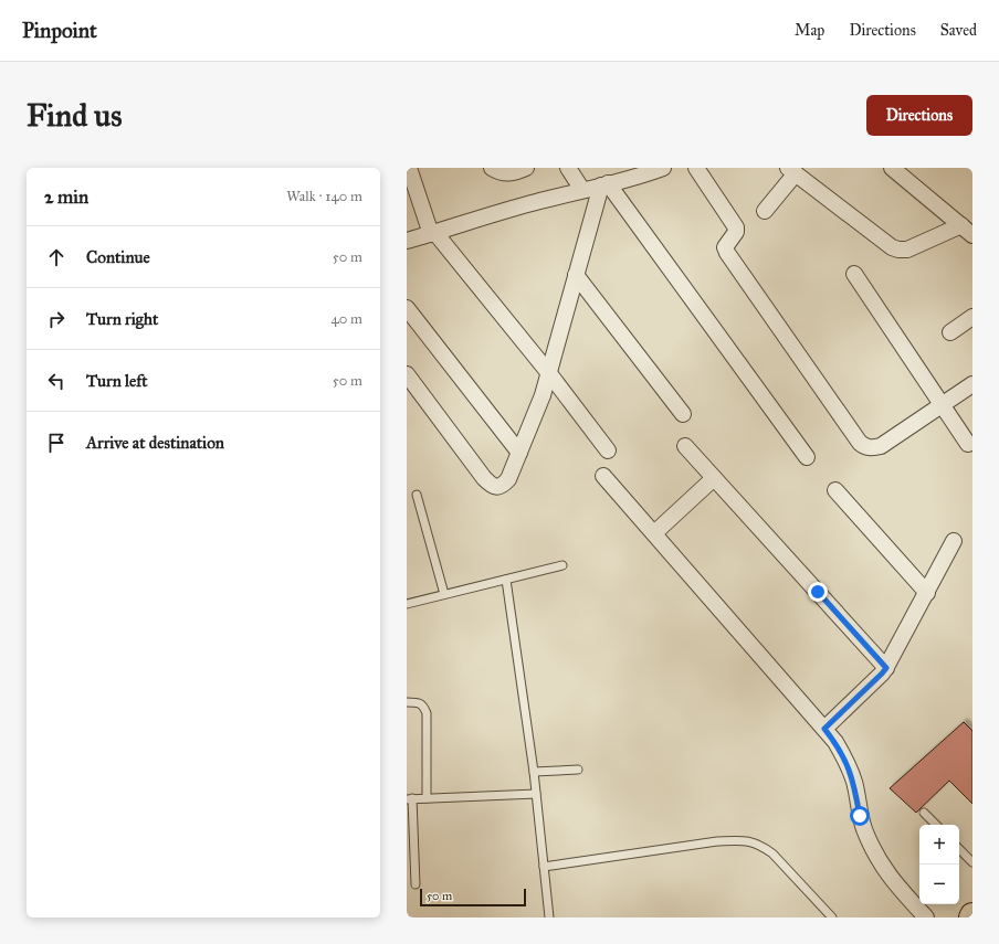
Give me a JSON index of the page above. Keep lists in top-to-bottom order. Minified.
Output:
{"scale_bar":"50 m","page":{"header":"Pinpoint","nav":["Map","Directions","Saved"],"buttons":"Directions","title":"Find us","heading":["2 min","Walk · 140 m"],"list":[["Continue","50 m"],["Turn right","40 m"],["Turn left","50 m"],"Arrive at destination"],"map_buttons":["+","−"],"scale":"50 m"}}
